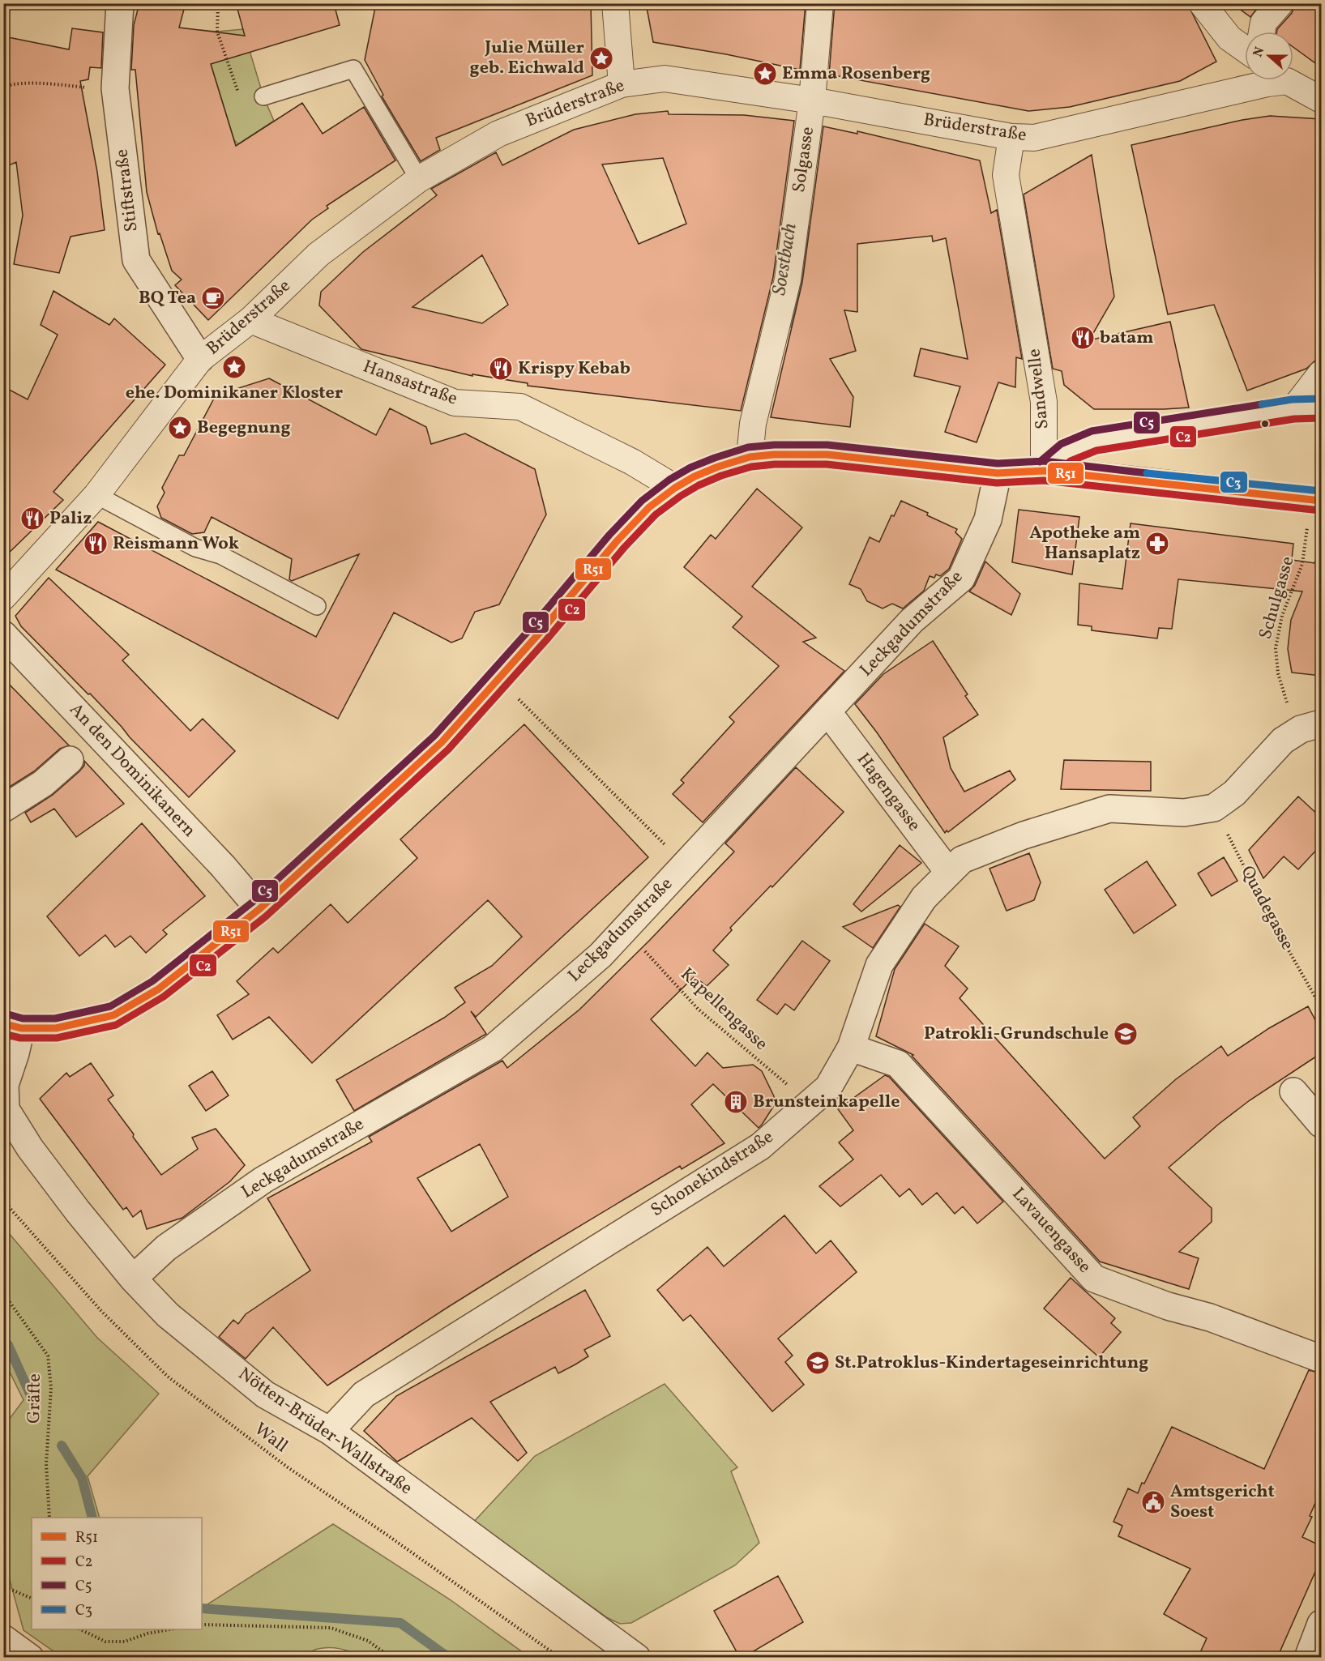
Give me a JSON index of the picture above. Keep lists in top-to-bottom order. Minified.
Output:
{"streets":{"street":["Brüderstraße","Solgasse","Stiftstraße","Hansastraße","Sandwelle","Leckgadumstraße","An den Dominikanern","Hagengasse","Schonekindstraße","Lavauengasse","Nötten-Brüder-Wallstraße"],"path":["Schulgasse","Quadegasse","Kapellengasse","Gräfte","Wall"]},"crossings":[["Brüderstraße","Solgasse"],["Brüderstraße","Stiftstraße"],["Brüderstraße","Hansastraße"],["Brüderstraße","Sandwelle"],["Schulgasse","Schonekindstraße"],["Leckgadumstraße","Hagengasse"],["Leckgadumstraße","Kapellengasse"],["Leckgadumstraße","Nötten-Brüder-Wallstraße"],["Hagengasse","Schonekindstraße"],["Quadegasse","Schonekindstraße"],["Kapellengasse","Schonekindstraße"],["Schonekindstraße","Lavauengasse"],["Schonekindstraße","Nötten-Brüder-Wallstraße"]],"water":["Soestbach"],"places":{"place":["Julie Müller geb. Eichwald","Emma Rosenberg","ehe. Dominikaner Kloster","Begegnung"],"cafe":["BQ Tea"],"restaurant":["batam","Krispy Kebab","Paliz","Reismann Wok"],"pharmacy":["Apotheke am Hansaplatz"],"school or university":["Patrokli-Grundschule","St.Patroklus-Kindertageseinrichtung"],"building":["Brunsteinkapelle"],"public building":["Amtsgericht Soest"]},"lines":["transit line C3","transit line C5","transit line C2","transit line R51"],"legend":["R51","C2","C5","C3"],"north":"left"}
